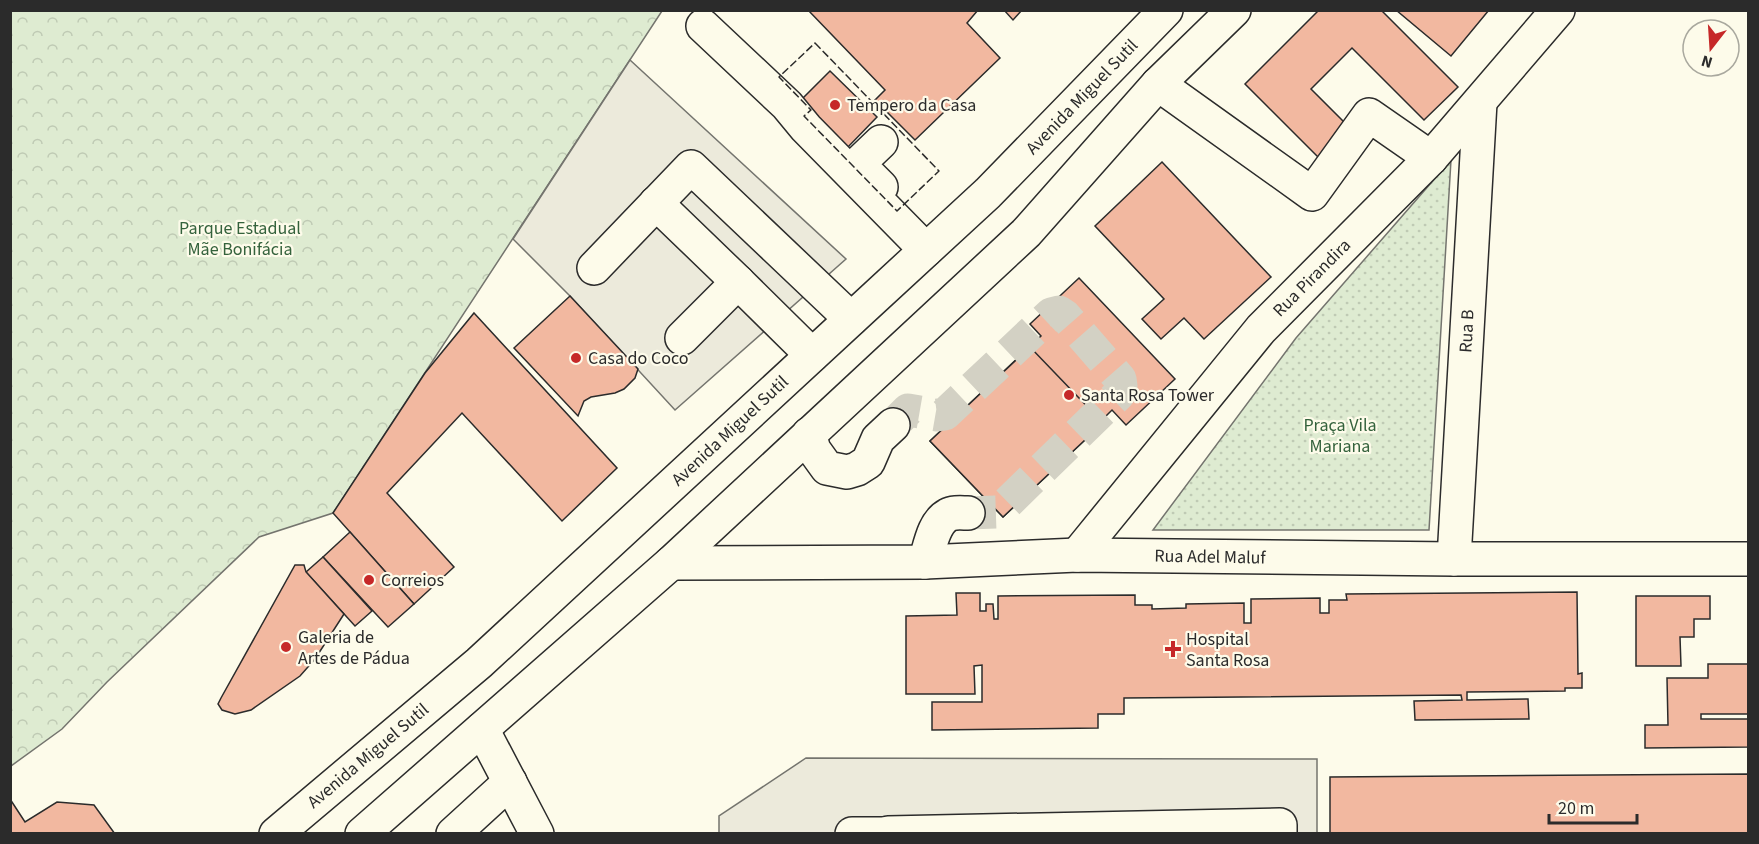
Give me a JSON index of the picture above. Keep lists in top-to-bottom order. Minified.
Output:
{"streets":{"main road":["Avenida Miguel Sutil","Rua Pirandira","Rua B","Rua Adel Maluf"]},"crossings":[["Rua Pirandira","Rua B"],["Rua Pirandira","Rua Adel Maluf"],["Rua B","Rua Adel Maluf"]],"parks":["Parque Estadual Mãe Bonifácia","Praça Vila Mariana"],"places":{"other":["Tempero da Casa","Casa do Coco","Santa Rosa Tower","Correios","Galeria de Artes de Pádua"],"health":["Hospital Santa Rosa"]},"scale_bar":"20 m","north":"bottom"}
